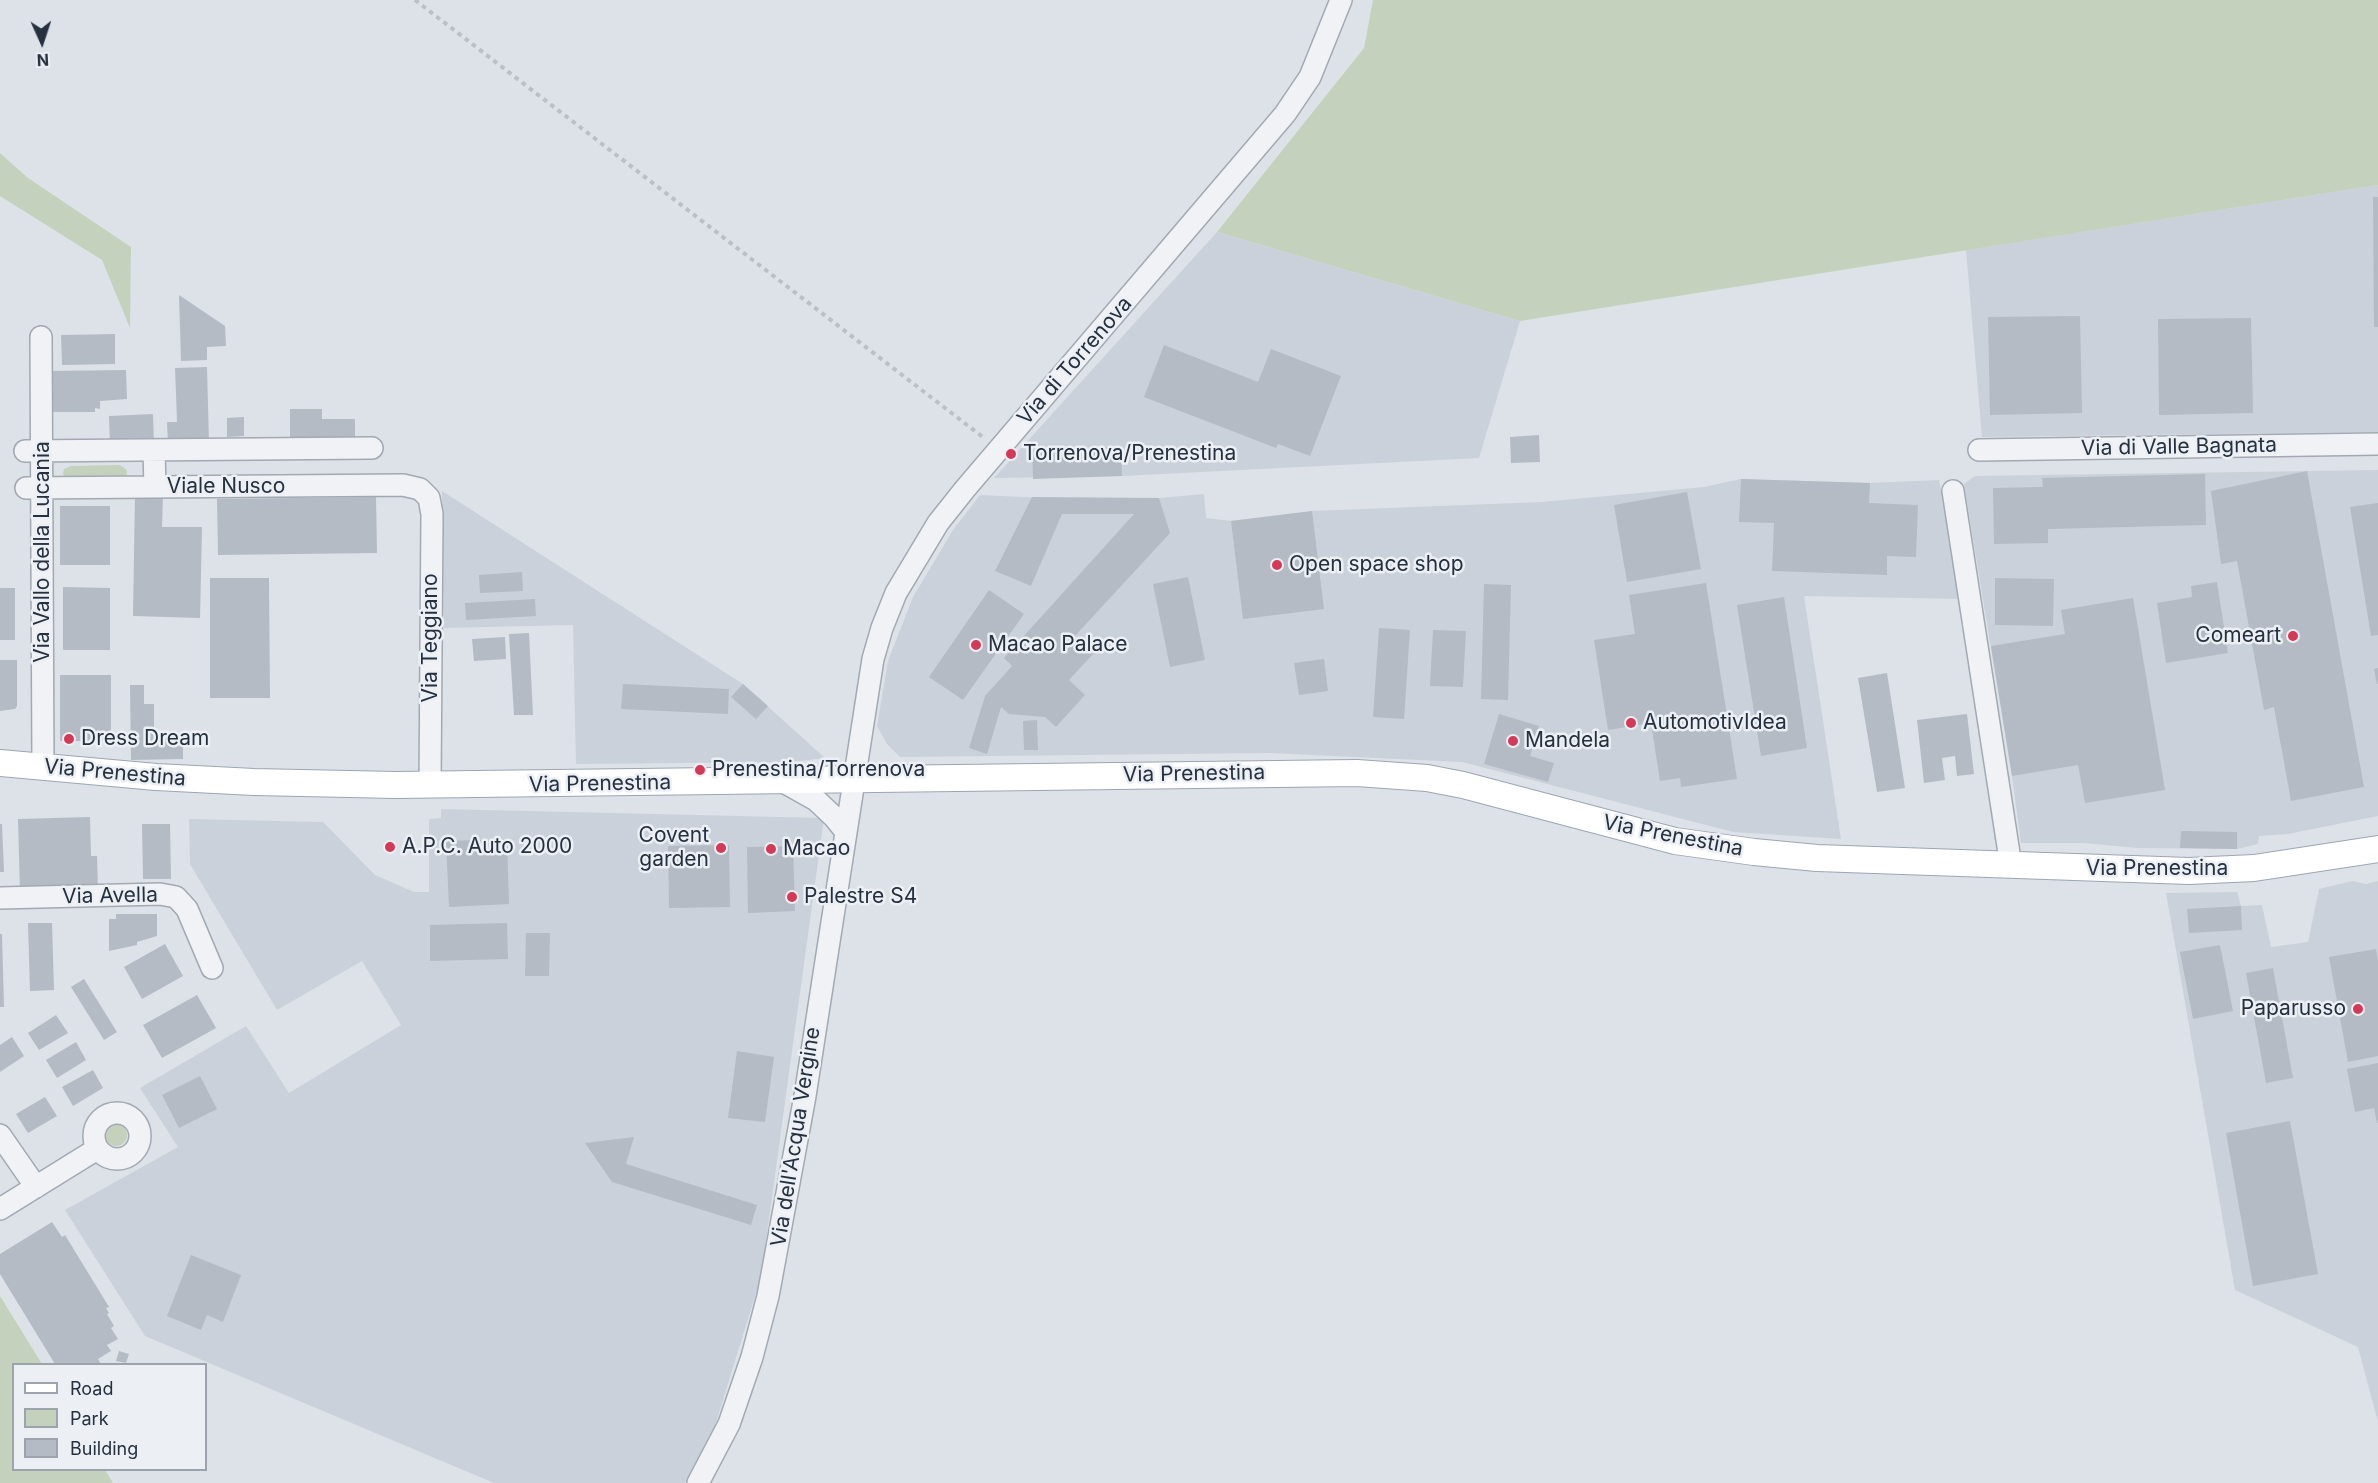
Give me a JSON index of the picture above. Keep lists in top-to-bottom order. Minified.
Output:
{"streets":{"main road":["Via Prenestina"],"street":["Via di Torrenova","Via di Valle Bagnata","Viale Nusco","Via Vallo della Lucania","Via Teggiano","Via Avella","Via dell'Acqua Vergine"]},"crossings":[["Via di Torrenova","Via Prenestina"],["Via di Torrenova","Via dell'Acqua Vergine"],["Viale Nusco","Via Vallo della Lucania"],["Viale Nusco","Via Teggiano"],["Via Vallo della Lucania","Via Prenestina"],["Via Teggiano","Via Prenestina"],["Via Prenestina","Via dell'Acqua Vergine"]],"places":["Torrenova/Prenestina","Open space shop","Comeart","Macao Palace","AutomotivIdea","Dress Dream","Mandela","Prenestina/Torrenova","A.P.C. Auto 2000","Covent garden","Macao","Palestre S4","Paparusso"],"legend":["Road","Park","Building"],"north":"bottom"}
